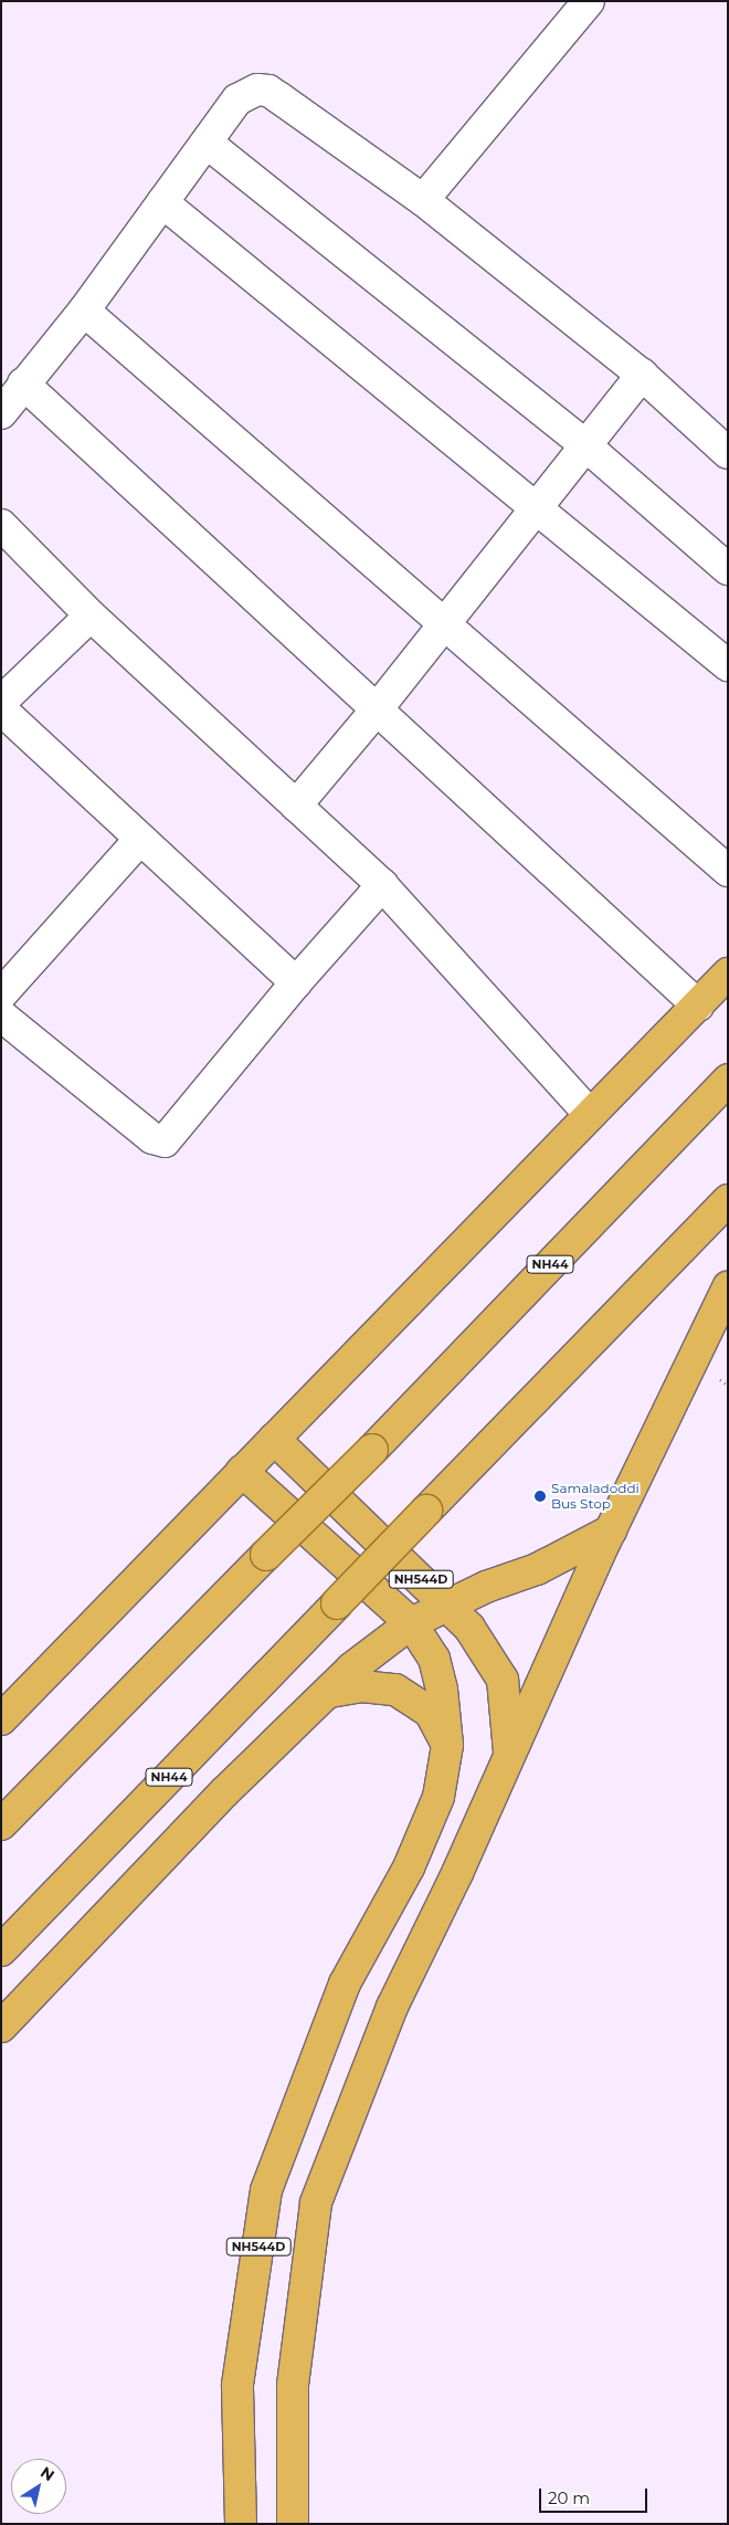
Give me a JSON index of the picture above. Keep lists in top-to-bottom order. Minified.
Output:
{"streets":{"highway":["NH44","NH544D"]},"places":["Samaladoddi Bus Stop"],"scale_bar":"20 m","north":"top right"}
